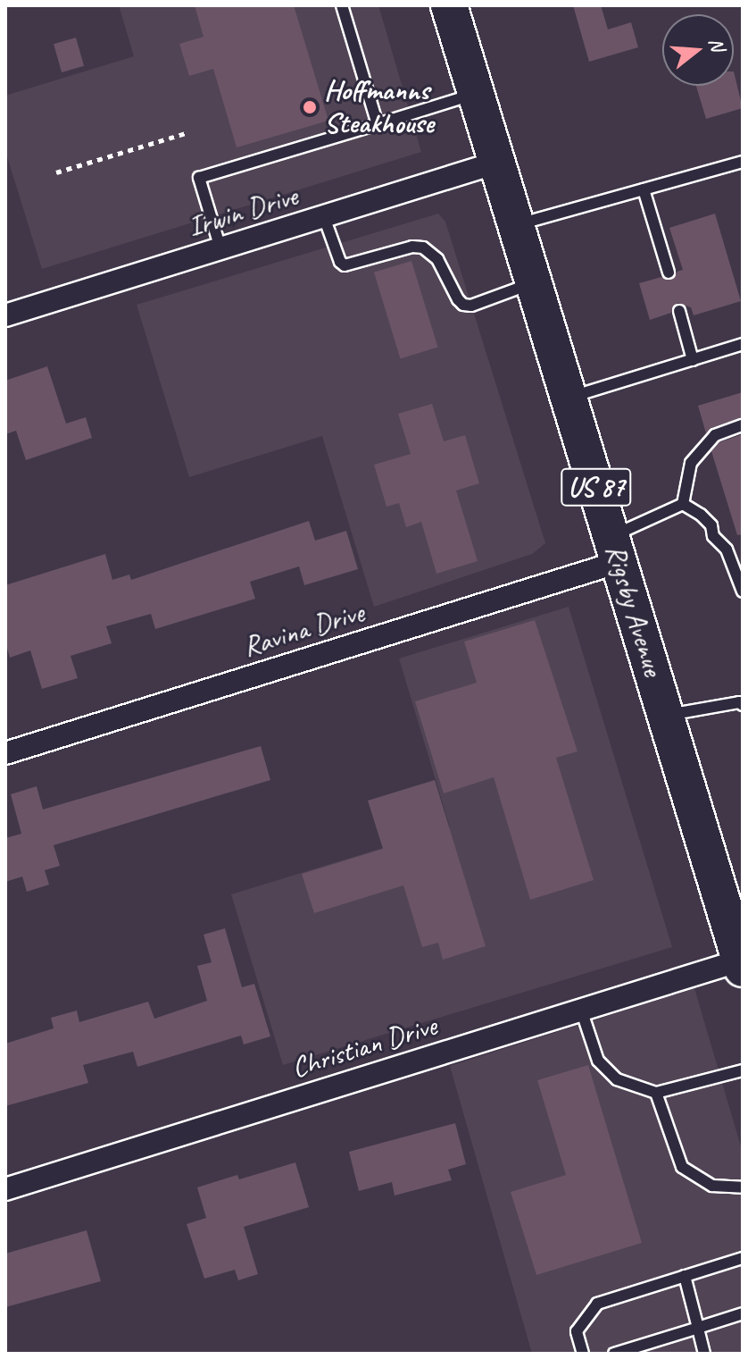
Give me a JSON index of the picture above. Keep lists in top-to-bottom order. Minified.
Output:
{"streets":{"main road":["US 87","Rigsby Avenue"],"street":["Irwin Drive","Ravina Drive","Christian Drive"]},"crossings":[["Irwin Drive","Rigsby Avenue"],["Rigsby Avenue","Ravina Drive"],["Rigsby Avenue","Christian Drive"]],"places":["Hoffmanns Steakhouse"],"north":"right"}
